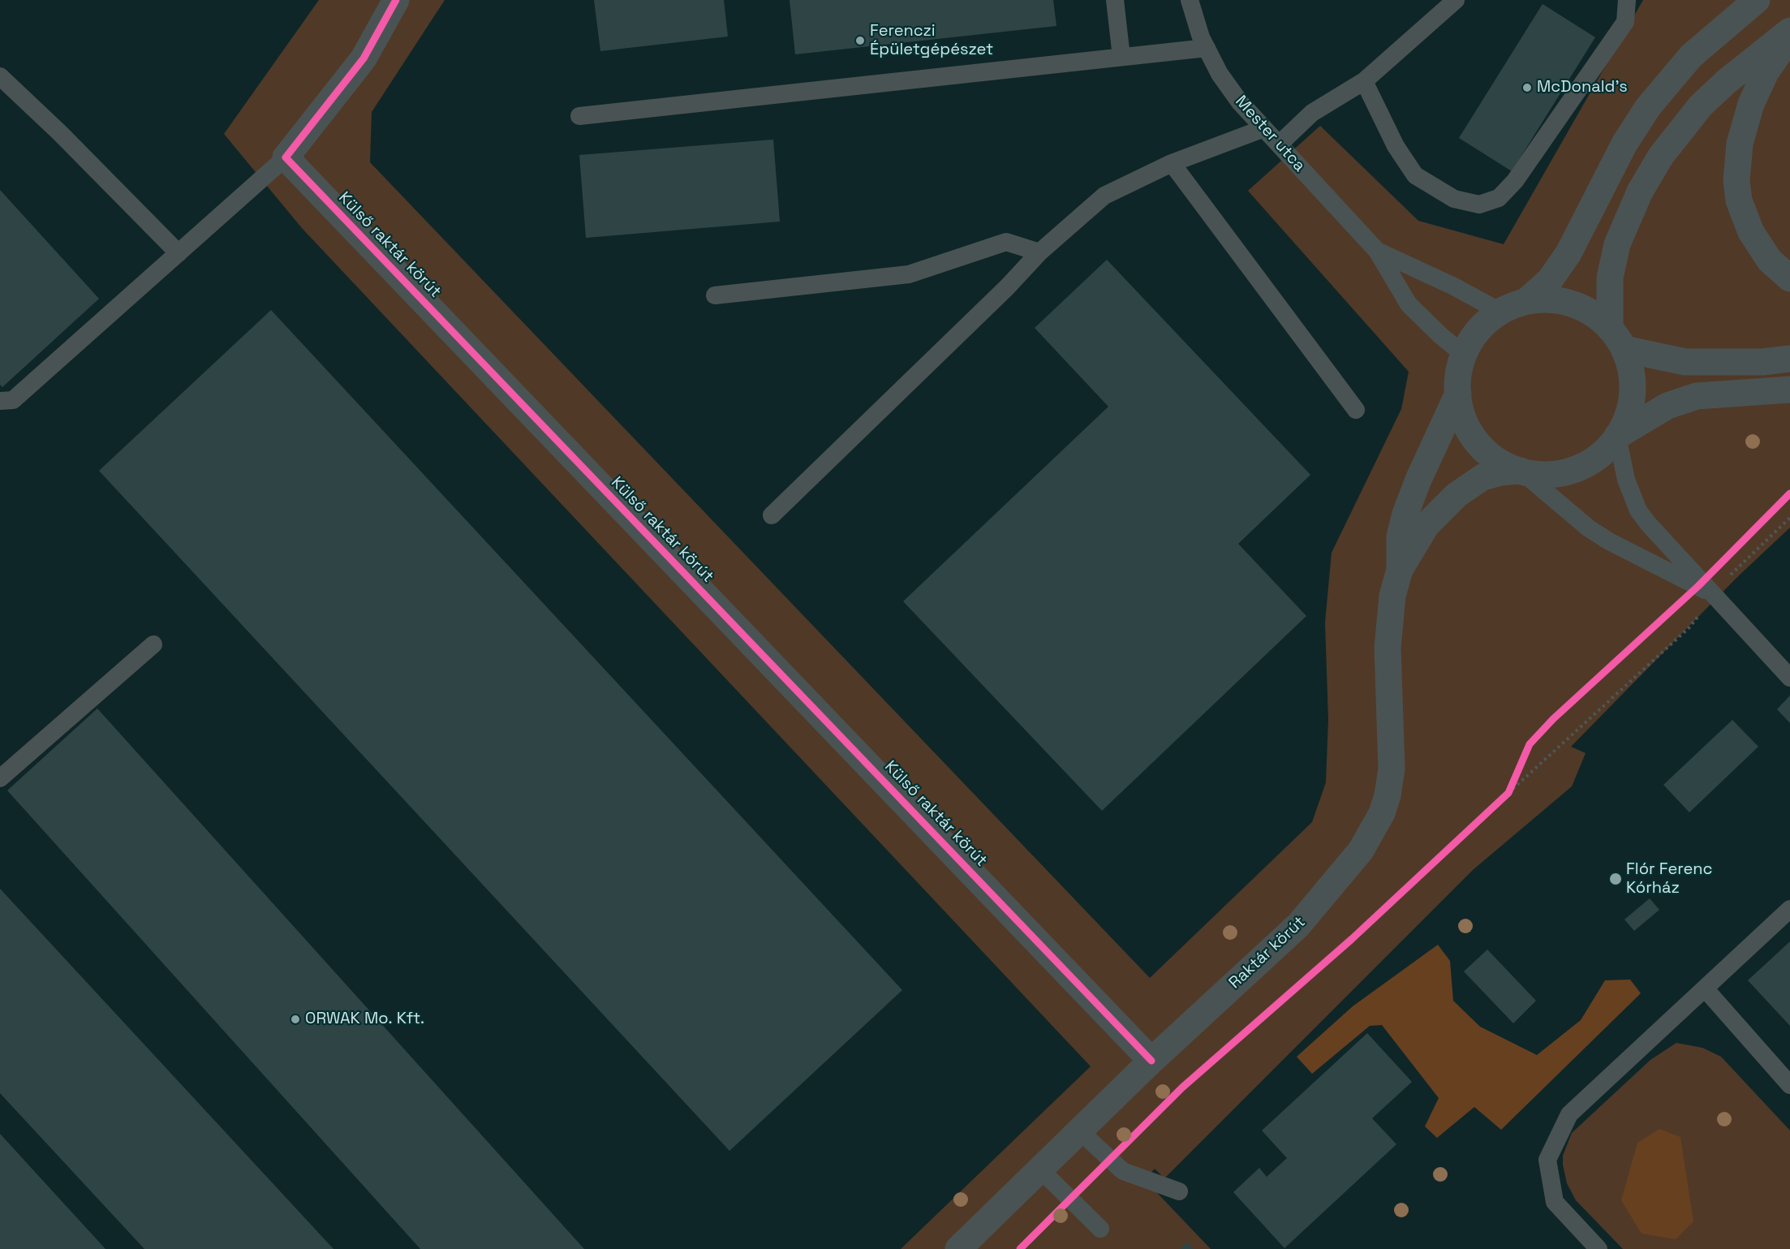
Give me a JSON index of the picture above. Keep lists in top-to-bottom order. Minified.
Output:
{"streets":{"street":["Külső raktár körút","Raktár körút"],"lane":["Mester utca"]},"crossings":[["Külső raktár körút","Raktár körút"]],"places":["Ferenczi Épületgépészet","McDonald's","Flór Ferenc Kórház","ORWAK Mo. Kft."]}
